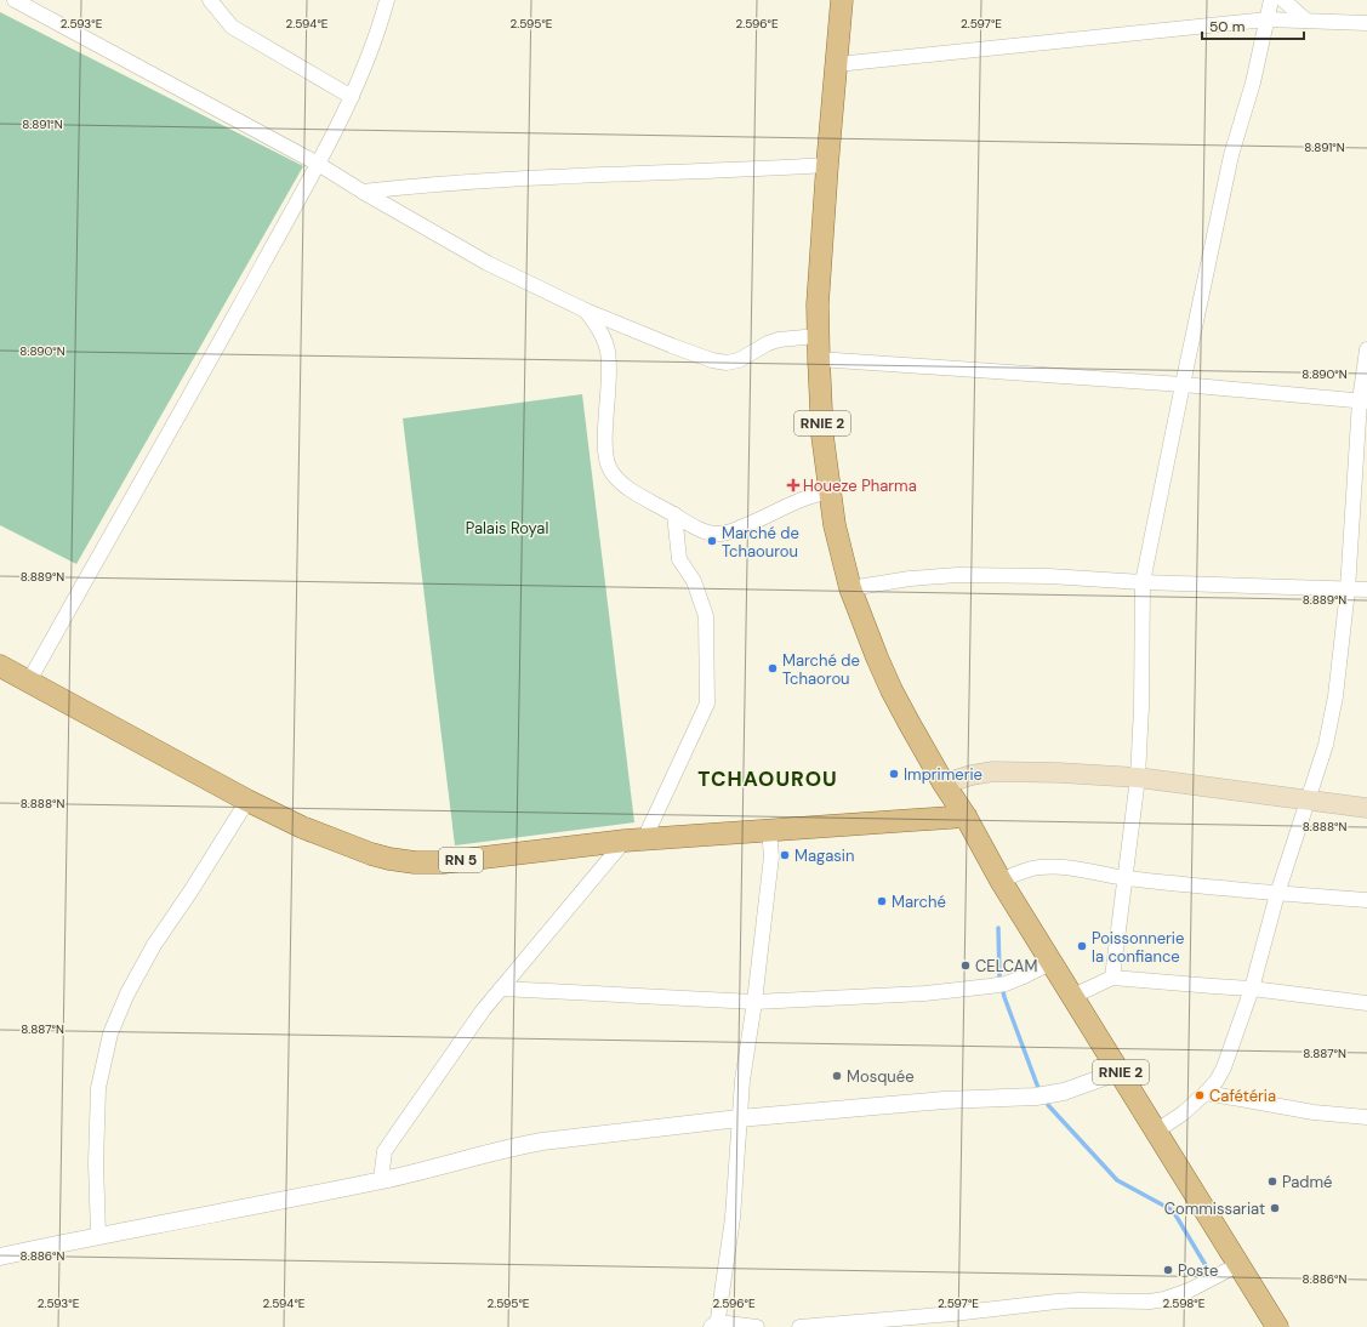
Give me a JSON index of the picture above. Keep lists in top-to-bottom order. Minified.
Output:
{"streets":{"main road":["RNIE 2","RN 5"]},"crossings":[["RNIE 2","RN 5"]],"districts":["TCHAOUROU"],"parks":["Palais Royal"],"places":{"health":["Houeze Pharma"],"other":["Marché de Tchaourou","Marché de Tchaorou","Imprimerie","Magasin","Marché","Poissonnerie la confiance","CELCAM","Mosquée","Cafétéria","Padmé","Commissariat","Poste"]},"scale_bar":"50 m","coordinates":["2.593°E","2.594°E","2.595°E","2.596°E","2.597°E","8.891°N","8.890°N","8.889°N","8.888°N","8.887°N","8.886°N","2.598°E"]}
